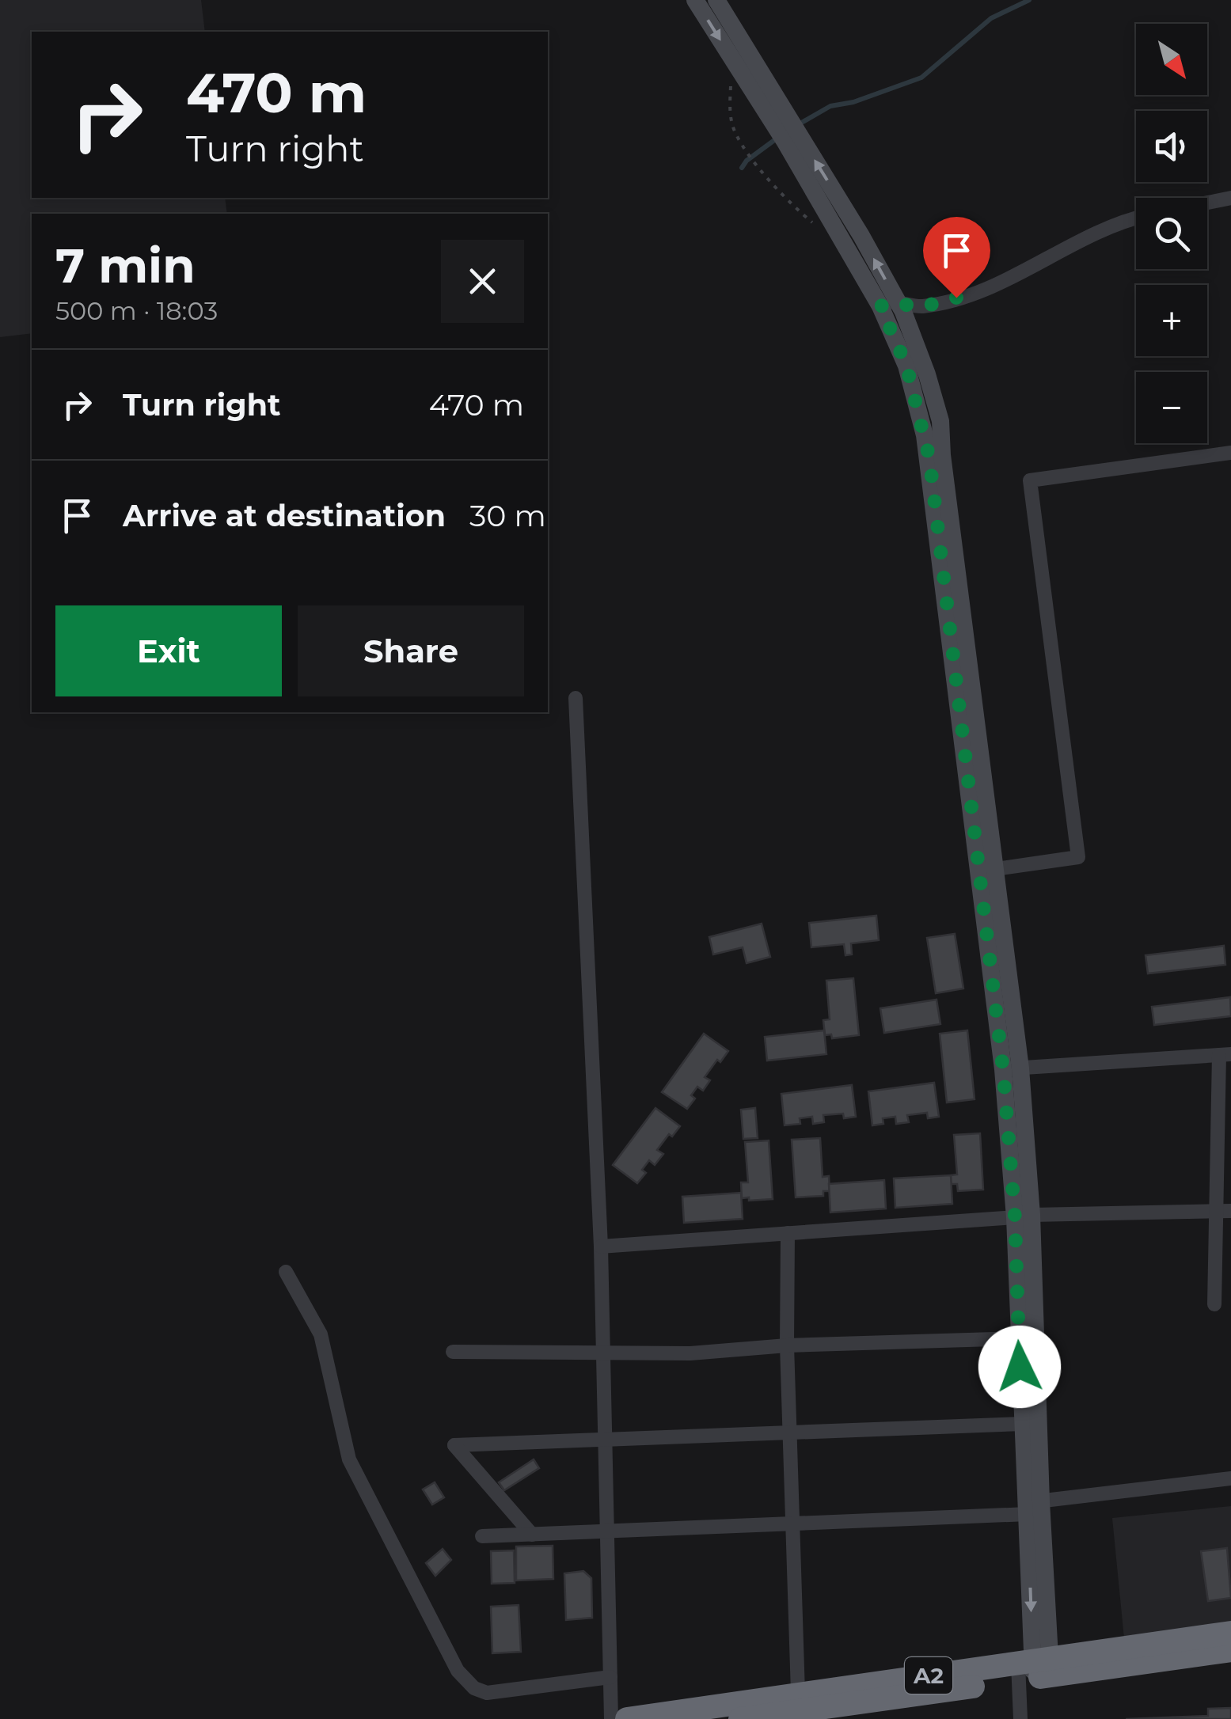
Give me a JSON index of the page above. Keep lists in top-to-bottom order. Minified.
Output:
{"streets":{"highway":["A2"]},"north":"bottom right","page":{"map_buttons":["+","−"],"turn":["470 m","Turn right"],"heading":["7 min","500 m · 18:03"],"list":[{"name":"Turn right","value":"470 m"},{"name":"Arrive at destination","value":"30 m"}],"buttons":["Exit","Share"]}}
